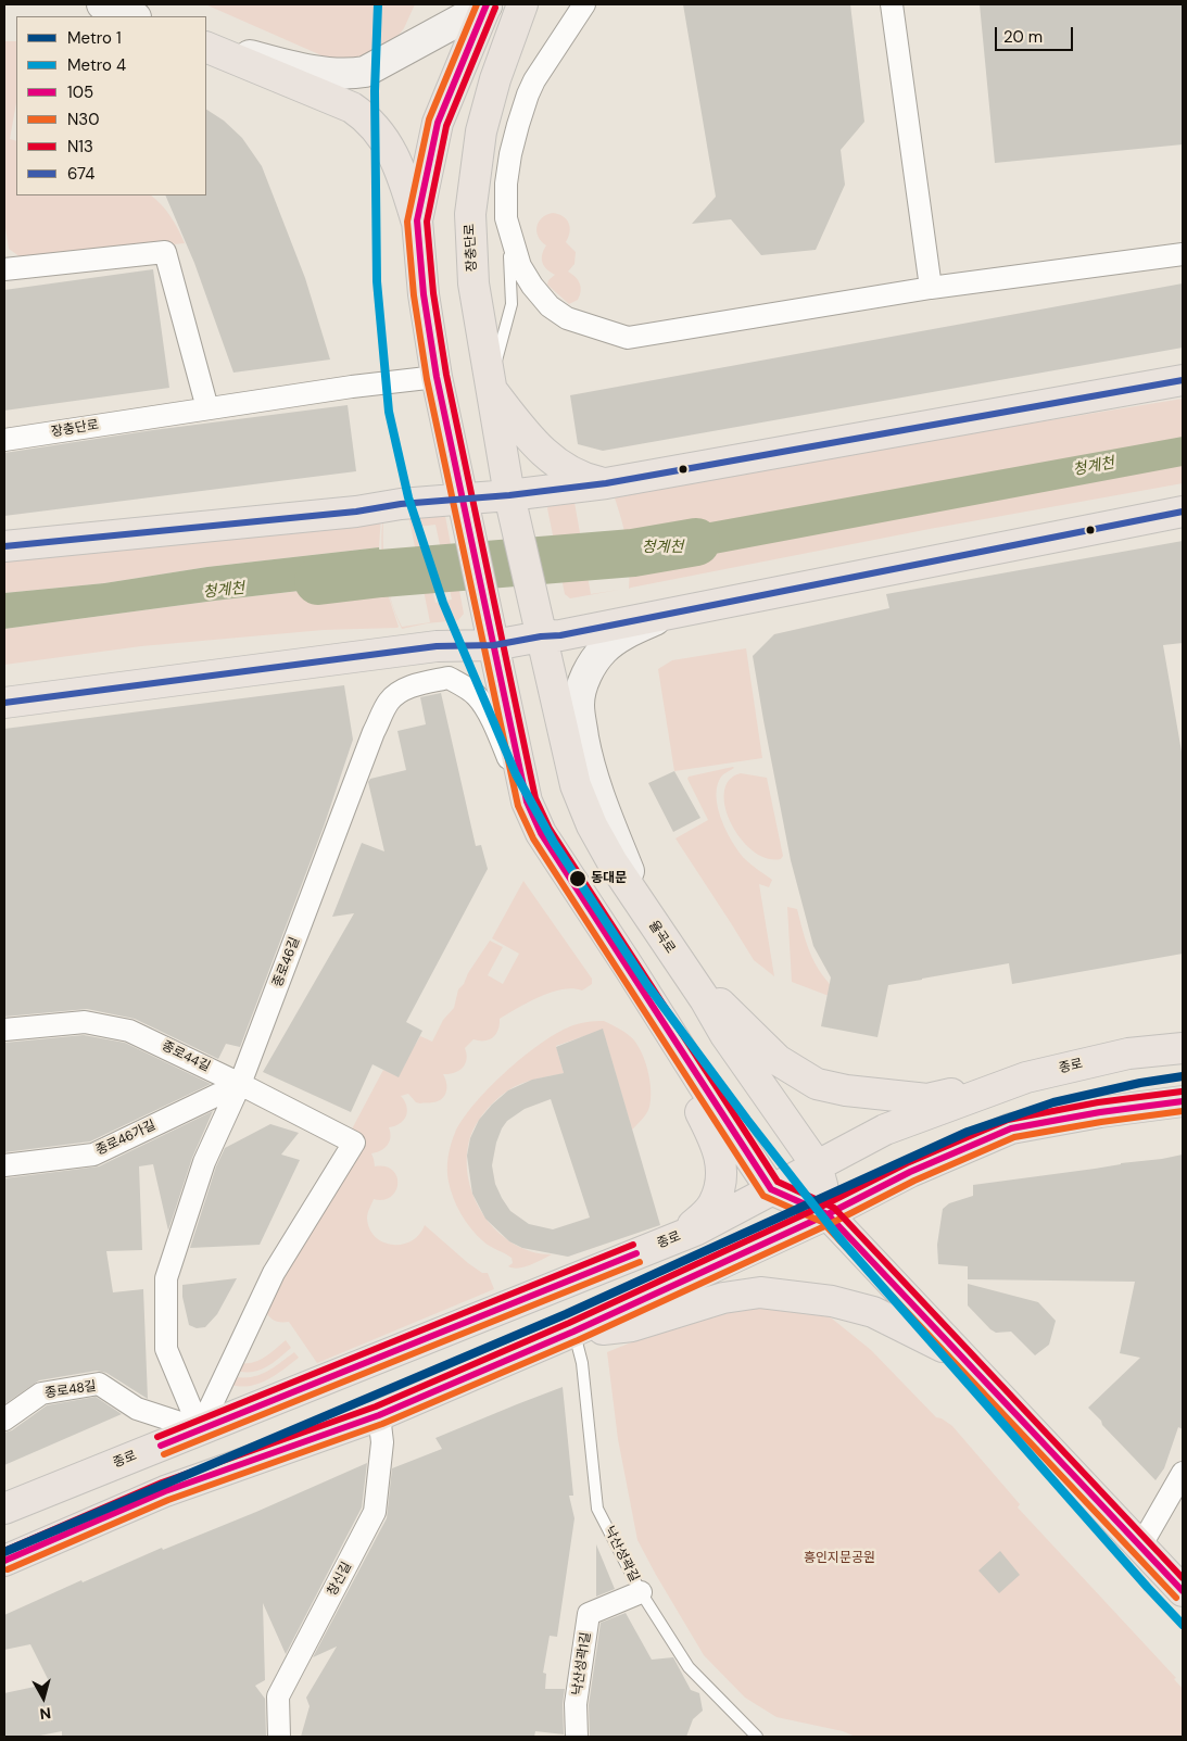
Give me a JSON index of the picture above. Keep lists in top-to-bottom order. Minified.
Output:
{"streets":{"main road":["장충단로","율곡로","종로"],"street":["종로46길","종로44길","종로46가길","종로48길","창신길","낙산성곽1길"],"lane":["낙산성곽길"]},"crossings":[["장충단로","율곡로"],["율곡로","종로"],["종로46길","종로44길"],["종로46길","종로"],["종로46길","종로46가길"],["종로46길","종로48길"],["종로44길","종로"],["종로44길","종로46가길"],["종로44길","종로48길"],["종로","종로48길"],["낙산성곽길","낙산성곽1길"]],"water":["청계천"],"parks":["흥인지문공원"],"places":["동대문"],"lines":["metro line 4","transit line 105","transit line N30","transit line N13","transit line 674","metro line 1"],"legend":["Metro 1","Metro 4","105","N30","N13","674"],"scale_bar":"20 m","north":"bottom"}
